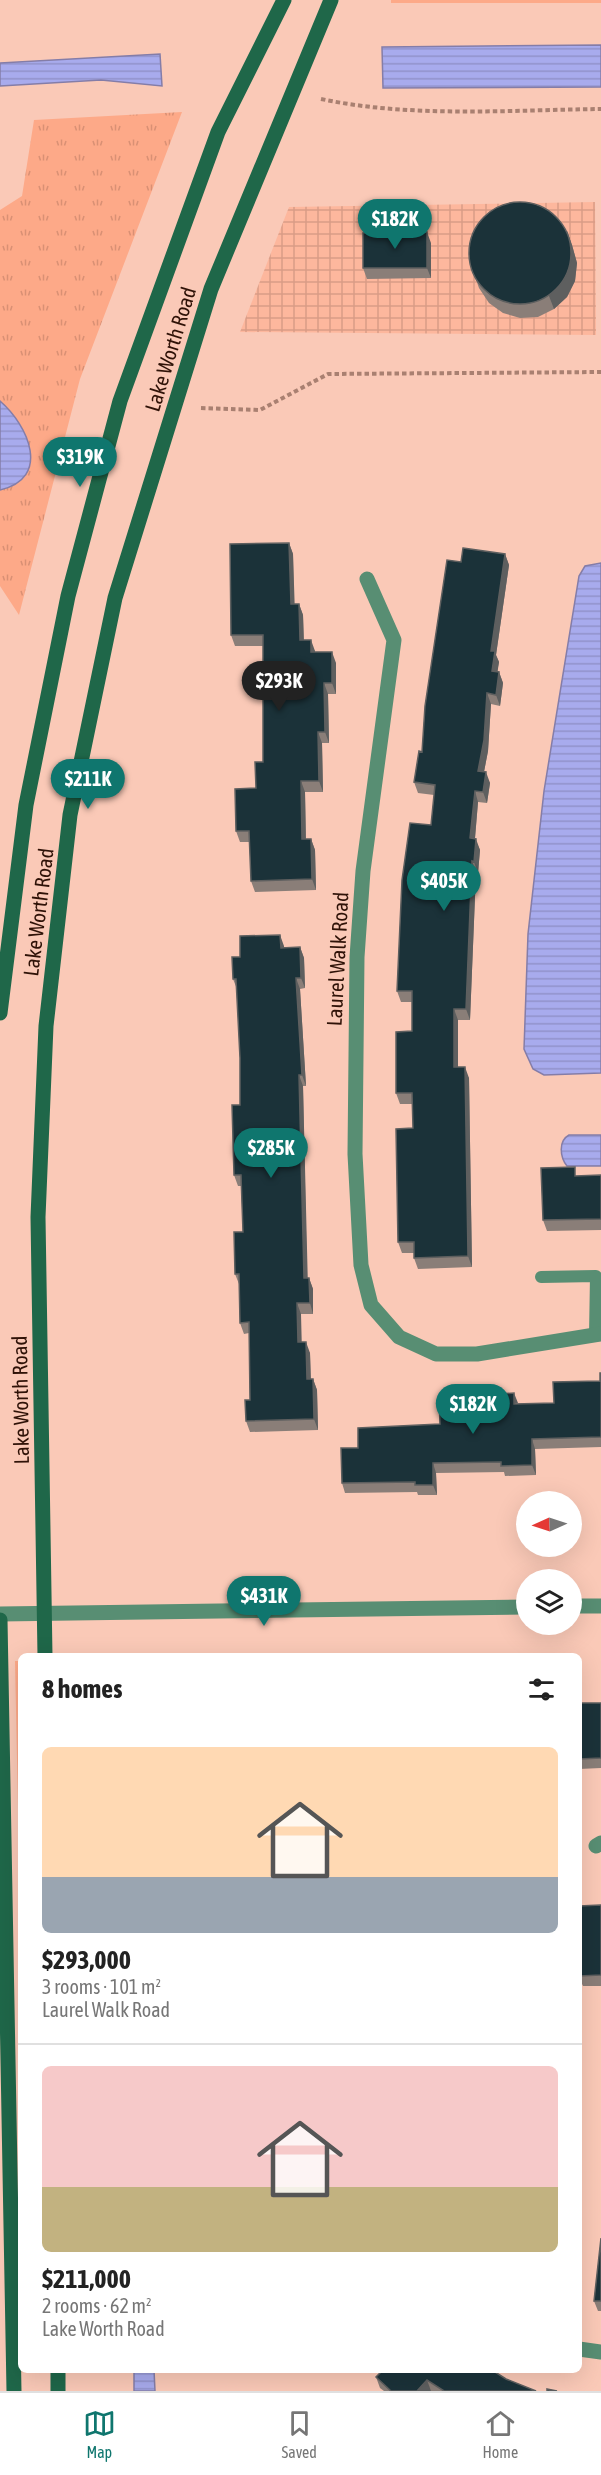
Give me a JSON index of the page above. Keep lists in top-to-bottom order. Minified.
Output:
{"streets":{"street":["Lake Worth Road","Laurel Walk Road"]},"north":"left","page":{"price":["$182K","$319K","$293K","$211K","$405K","$285K","$182K","$431K"],"heading":"8 homes","list":[{"name":"$293,000","note":"3 rooms · 101 m² · Laurel Walk Road"},{"name":"$211,000","note":"2 rooms · 62 m² · Lake Worth Road"}],"tabs":["Map","Saved","Home"]}}
